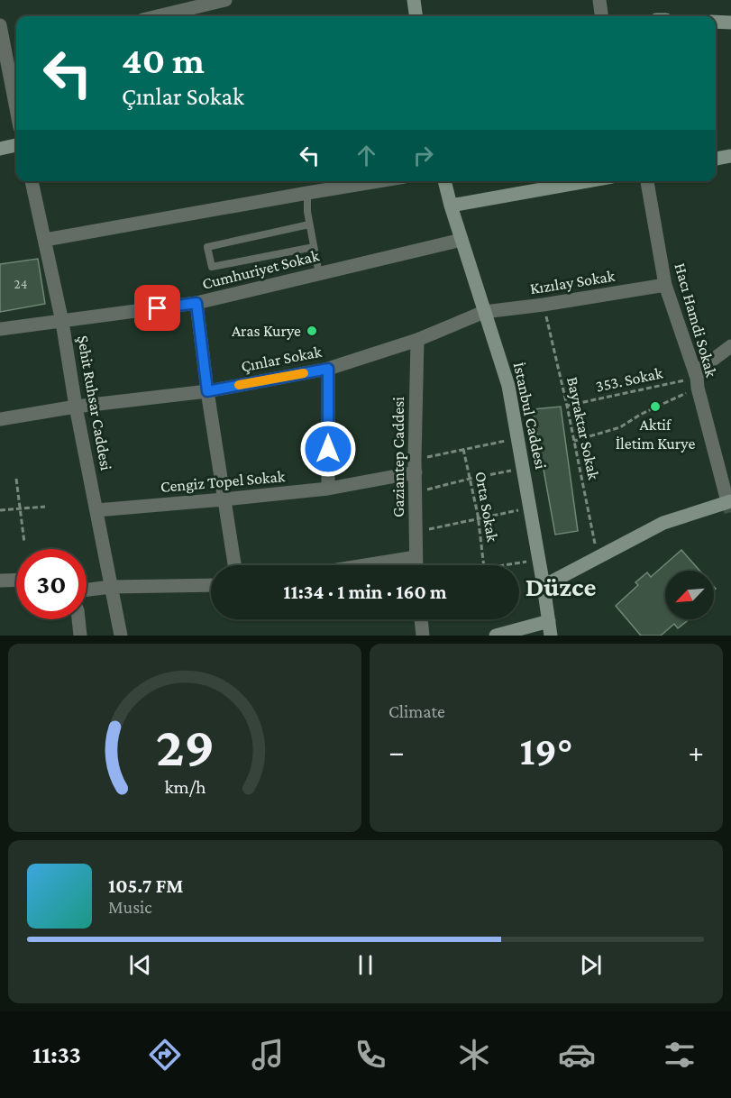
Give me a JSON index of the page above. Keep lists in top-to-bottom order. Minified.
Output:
{"streets":{"main road":["İstanbul Caddesi"],"street":["Cumhuriyet Sokak","Kızılay Sokak","Hacı Hamdi Sokak","Çınlar Sokak","Şehit Ruhsar Caddesi","Gaziantep Caddesi","Cengiz Topel Sokak"],"path":["353. Sokak","Bayraktar Sokak","Orta Sokak"]},"crossings":[["Cumhuriyet Sokak","Şehit Ruhsar Caddesi"],["Cumhuriyet Sokak","İstanbul Caddesi"],["Kızılay Sokak","Hacı Hamdi Sokak"],["Kızılay Sokak","Çınlar Sokak"],["Kızılay Sokak","İstanbul Caddesi"],["Kızılay Sokak","Bayraktar Sokak"],["Hacı Hamdi Sokak","353. Sokak"],["Çınlar Sokak","Şehit Ruhsar Caddesi"],["Çınlar Sokak","İstanbul Caddesi"],["Çınlar Sokak","Gaziantep Caddesi"],["353. Sokak","Bayraktar Sokak"],["Şehit Ruhsar Caddesi","Cengiz Topel Sokak"],["Gaziantep Caddesi","Cengiz Topel Sokak"]],"districts":["Düzce"],"places":["Aras Kurye","Aktif İletim Kurye"],"house_numbers":["24"],"north":"bottom left","page":{"turn":["40 m","Çınlar Sokak"],"limit":"30","trip":"11:34 · 1 min · 160 m","tile":"Climate","heat":["−","19°","+"],"song":["105.7 FM","Music"],"tabs":"11:33","gauge":["29","km/h"]}}
